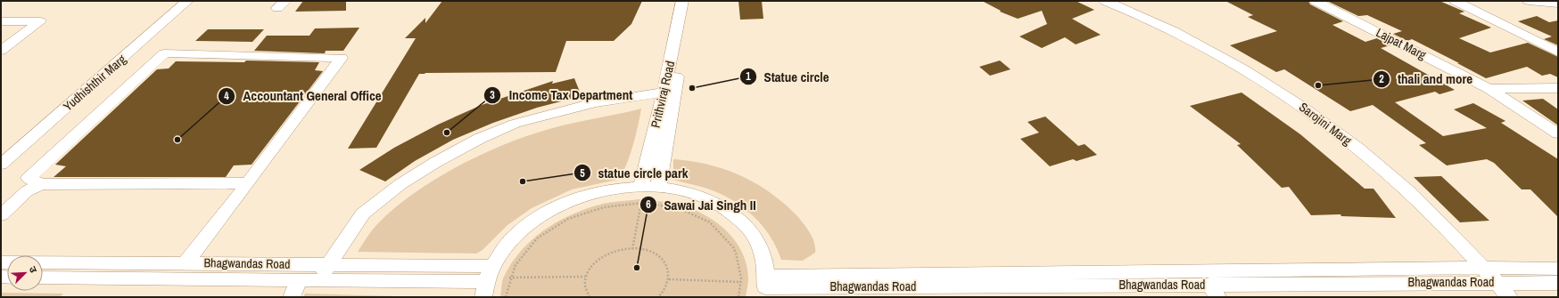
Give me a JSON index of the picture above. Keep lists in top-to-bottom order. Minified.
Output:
{"streets":{"street":["Lajpat Marg","Yudhishthir Marg","Prithviraj Road","Sarojini Marg","Bhagwandas Road"]},"crossings":[["Sarojini Marg","Bhagwandas Road"]],"places":["thali and more","Statue circle","Income Tax Department","Accountant General Office","statue circle park","Sawai Jai Singh II"],"north":"top right"}
